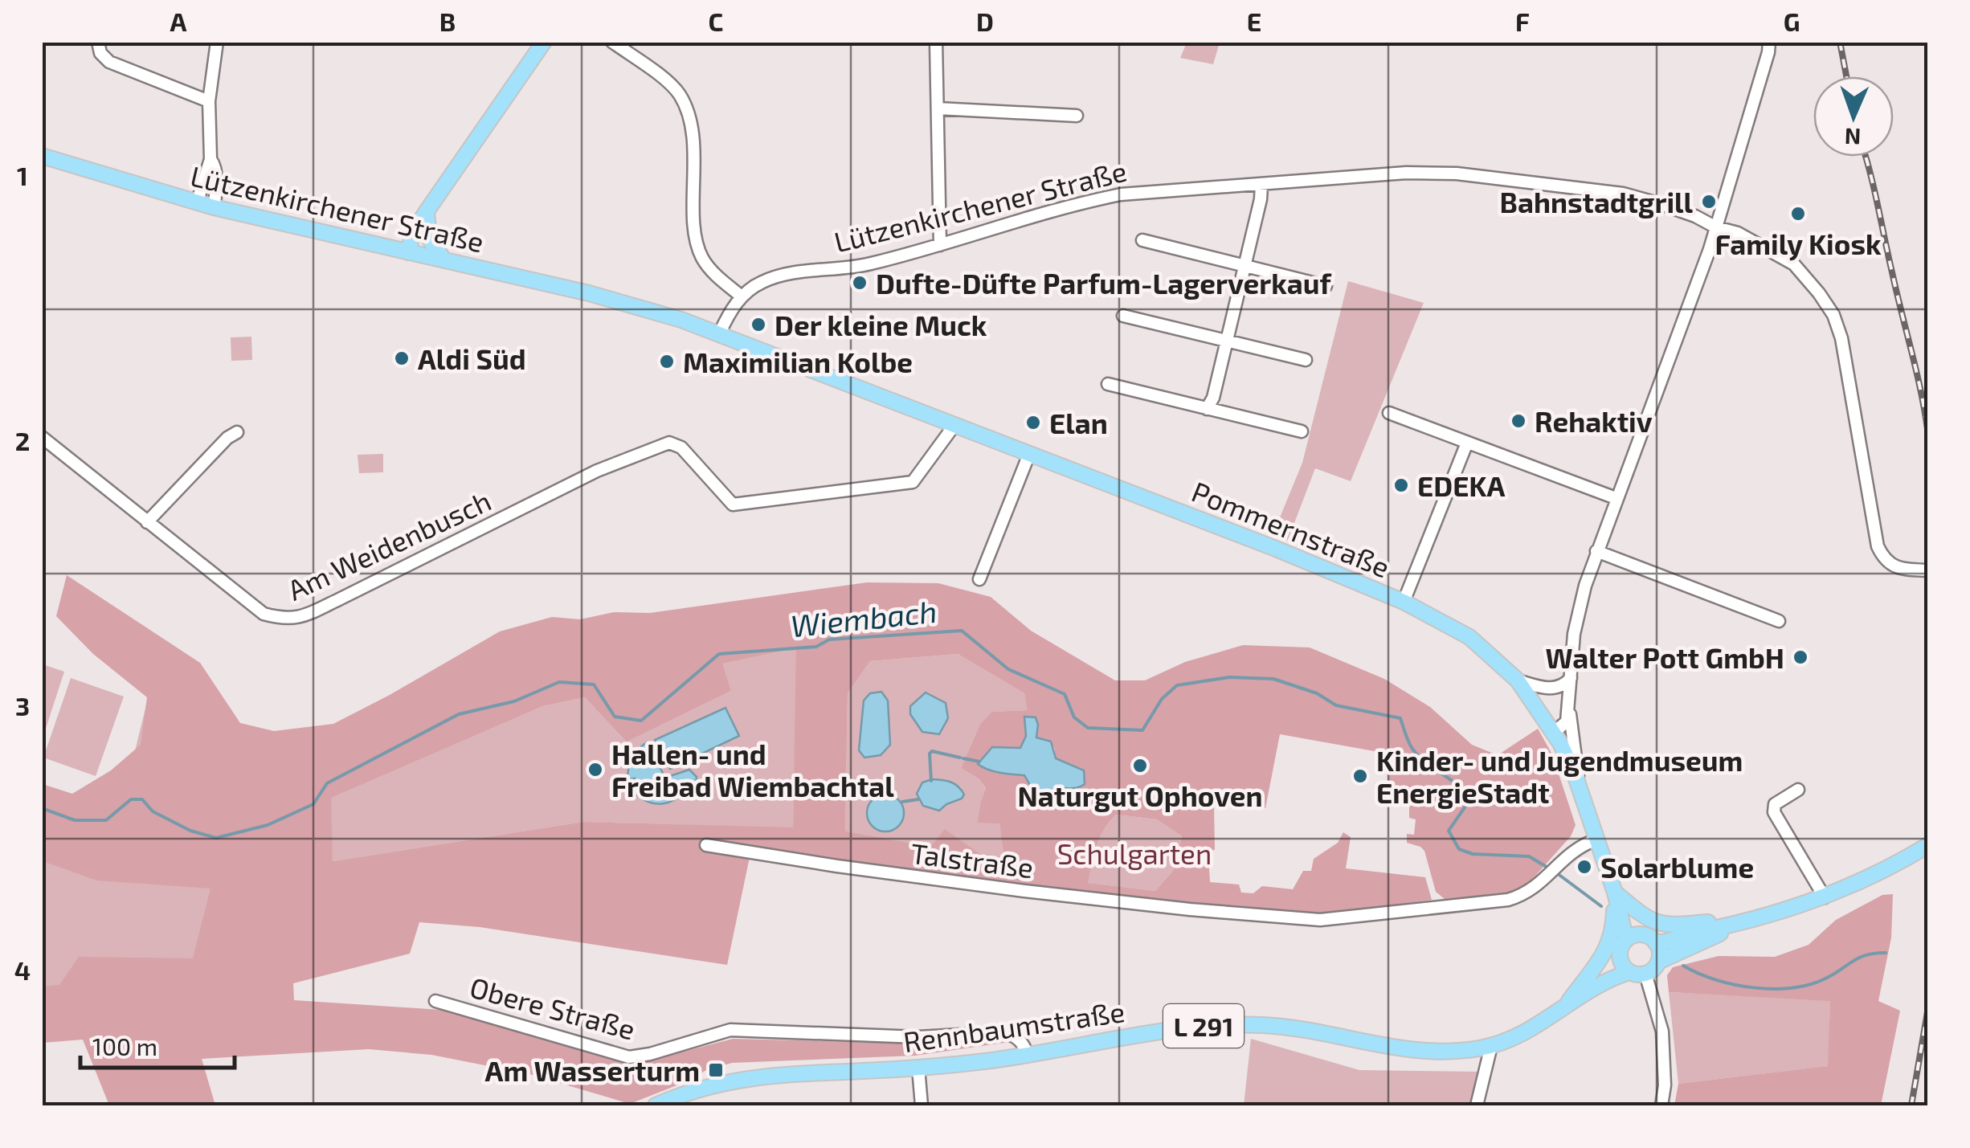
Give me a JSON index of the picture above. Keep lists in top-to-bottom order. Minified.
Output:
{"streets":{"main road":["Lützenkirchener Straße","Pommernstraße","Rennbaumstraße","L 291"],"street":["Am Weidenbusch","Talstraße","Obere Straße"]},"crossings":[["Lützenkirchener Straße","Pommernstraße"],["Pommernstraße","Am Weidenbusch"],["Pommernstraße","Talstraße"],["Obere Straße","Rennbaumstraße"]],"water":["Wiembach"],"parks":["Schulgarten"],"places":{"other":["Bahnstadtgrill","Family Kiosk","Dufte-Düfte Parfum-Lagerverkauf","Der kleine Muck","Aldi Süd","Maximilian Kolbe","Rehaktiv","Elan","EDEKA","Walter Pott GmbH","Naturgut Ophoven","Hallen- und Freibad Wiembachtal","Kinder- und Jugendmuseum EnergieStadt","Solarblume"],"transit":["Am Wasserturm"]},"scale_bar":"100 m","north":"bottom","grid":{"columns":["A","B","C","D","E","F","G"],"rows":["1","2","3","4"]}}
